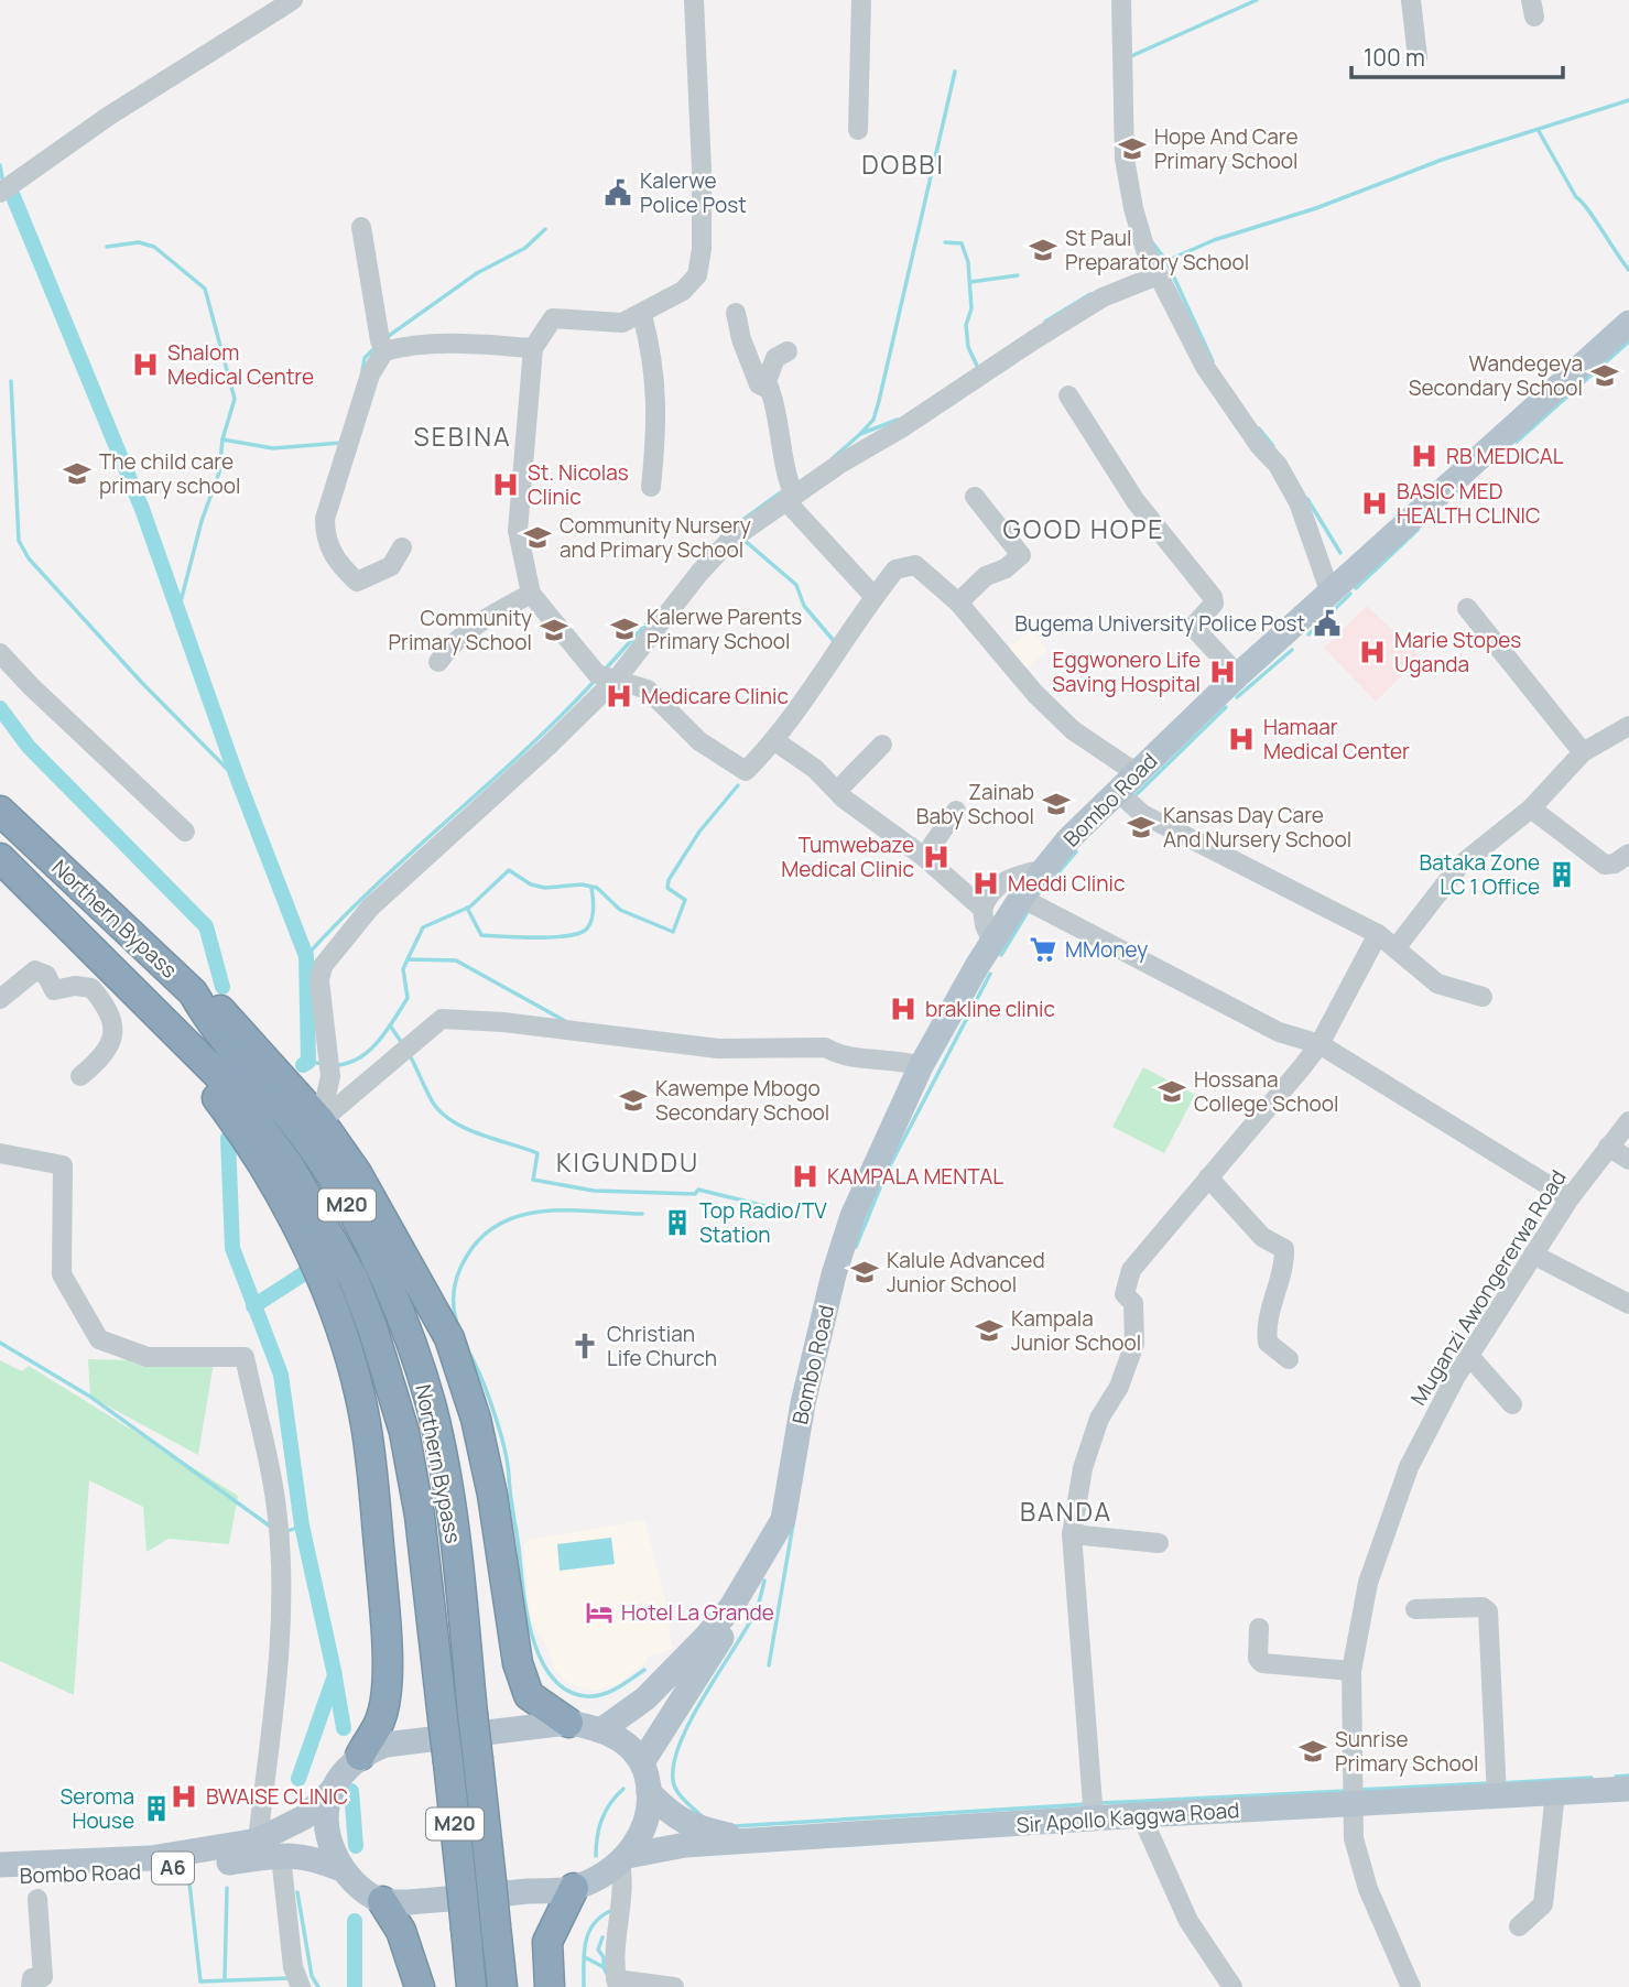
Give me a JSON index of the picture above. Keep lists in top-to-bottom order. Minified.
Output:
{"streets":{"highway":["Northern Bypass","M20"],"main road":["Bombo Road","Sir Apollo Kaggwa Road","A6"],"street":["Muganzi Awongererwa Road"]},"crossings":[["Muganzi Awongererwa Road","Sir Apollo Kaggwa Road"]],"districts":["DOBBI","SEBINA","GOOD HOPE","KIGUNDDU","BANDA"],"places":{"school or university":["Hope And Care Primary School","St Paul Preparatory School","Wandegeya Secondary School","The child care primary school","Community Nursery and Primary School","Kalerwe Parents Primary School","Community Primary School","Zainab Baby School","Kansas Day Care And Nursery School","Hossana College School","Kawempe Mbogo Secondary School","Kalule Advanced Junior School","Kampala Junior School","Sunrise Primary School"],"public building":["Kalerwe Police Post","Bugema University Police Post"],"hospital":["Shalom Medical Centre","RB MEDICAL","St. Nicolas Clinic","BASIC MED HEALTH CLINIC","Marie Stopes Uganda","Eggwonero Life Saving Hospital","Medicare Clinic","Hamaar Medical Center","Tumwebaze Medical Clinic","Meddi Clinic","brakline clinic","KAMPALA MENTAL","BWAISE CLINIC"],"building":["Bataka Zone LC 1 Office","Top Radio/TV Station","Seroma House"],"supermarket":["MMoney"],"church":["Christian Life Church"],"hotel":["Hotel La Grande"]},"scale_bar":"100 m"}
